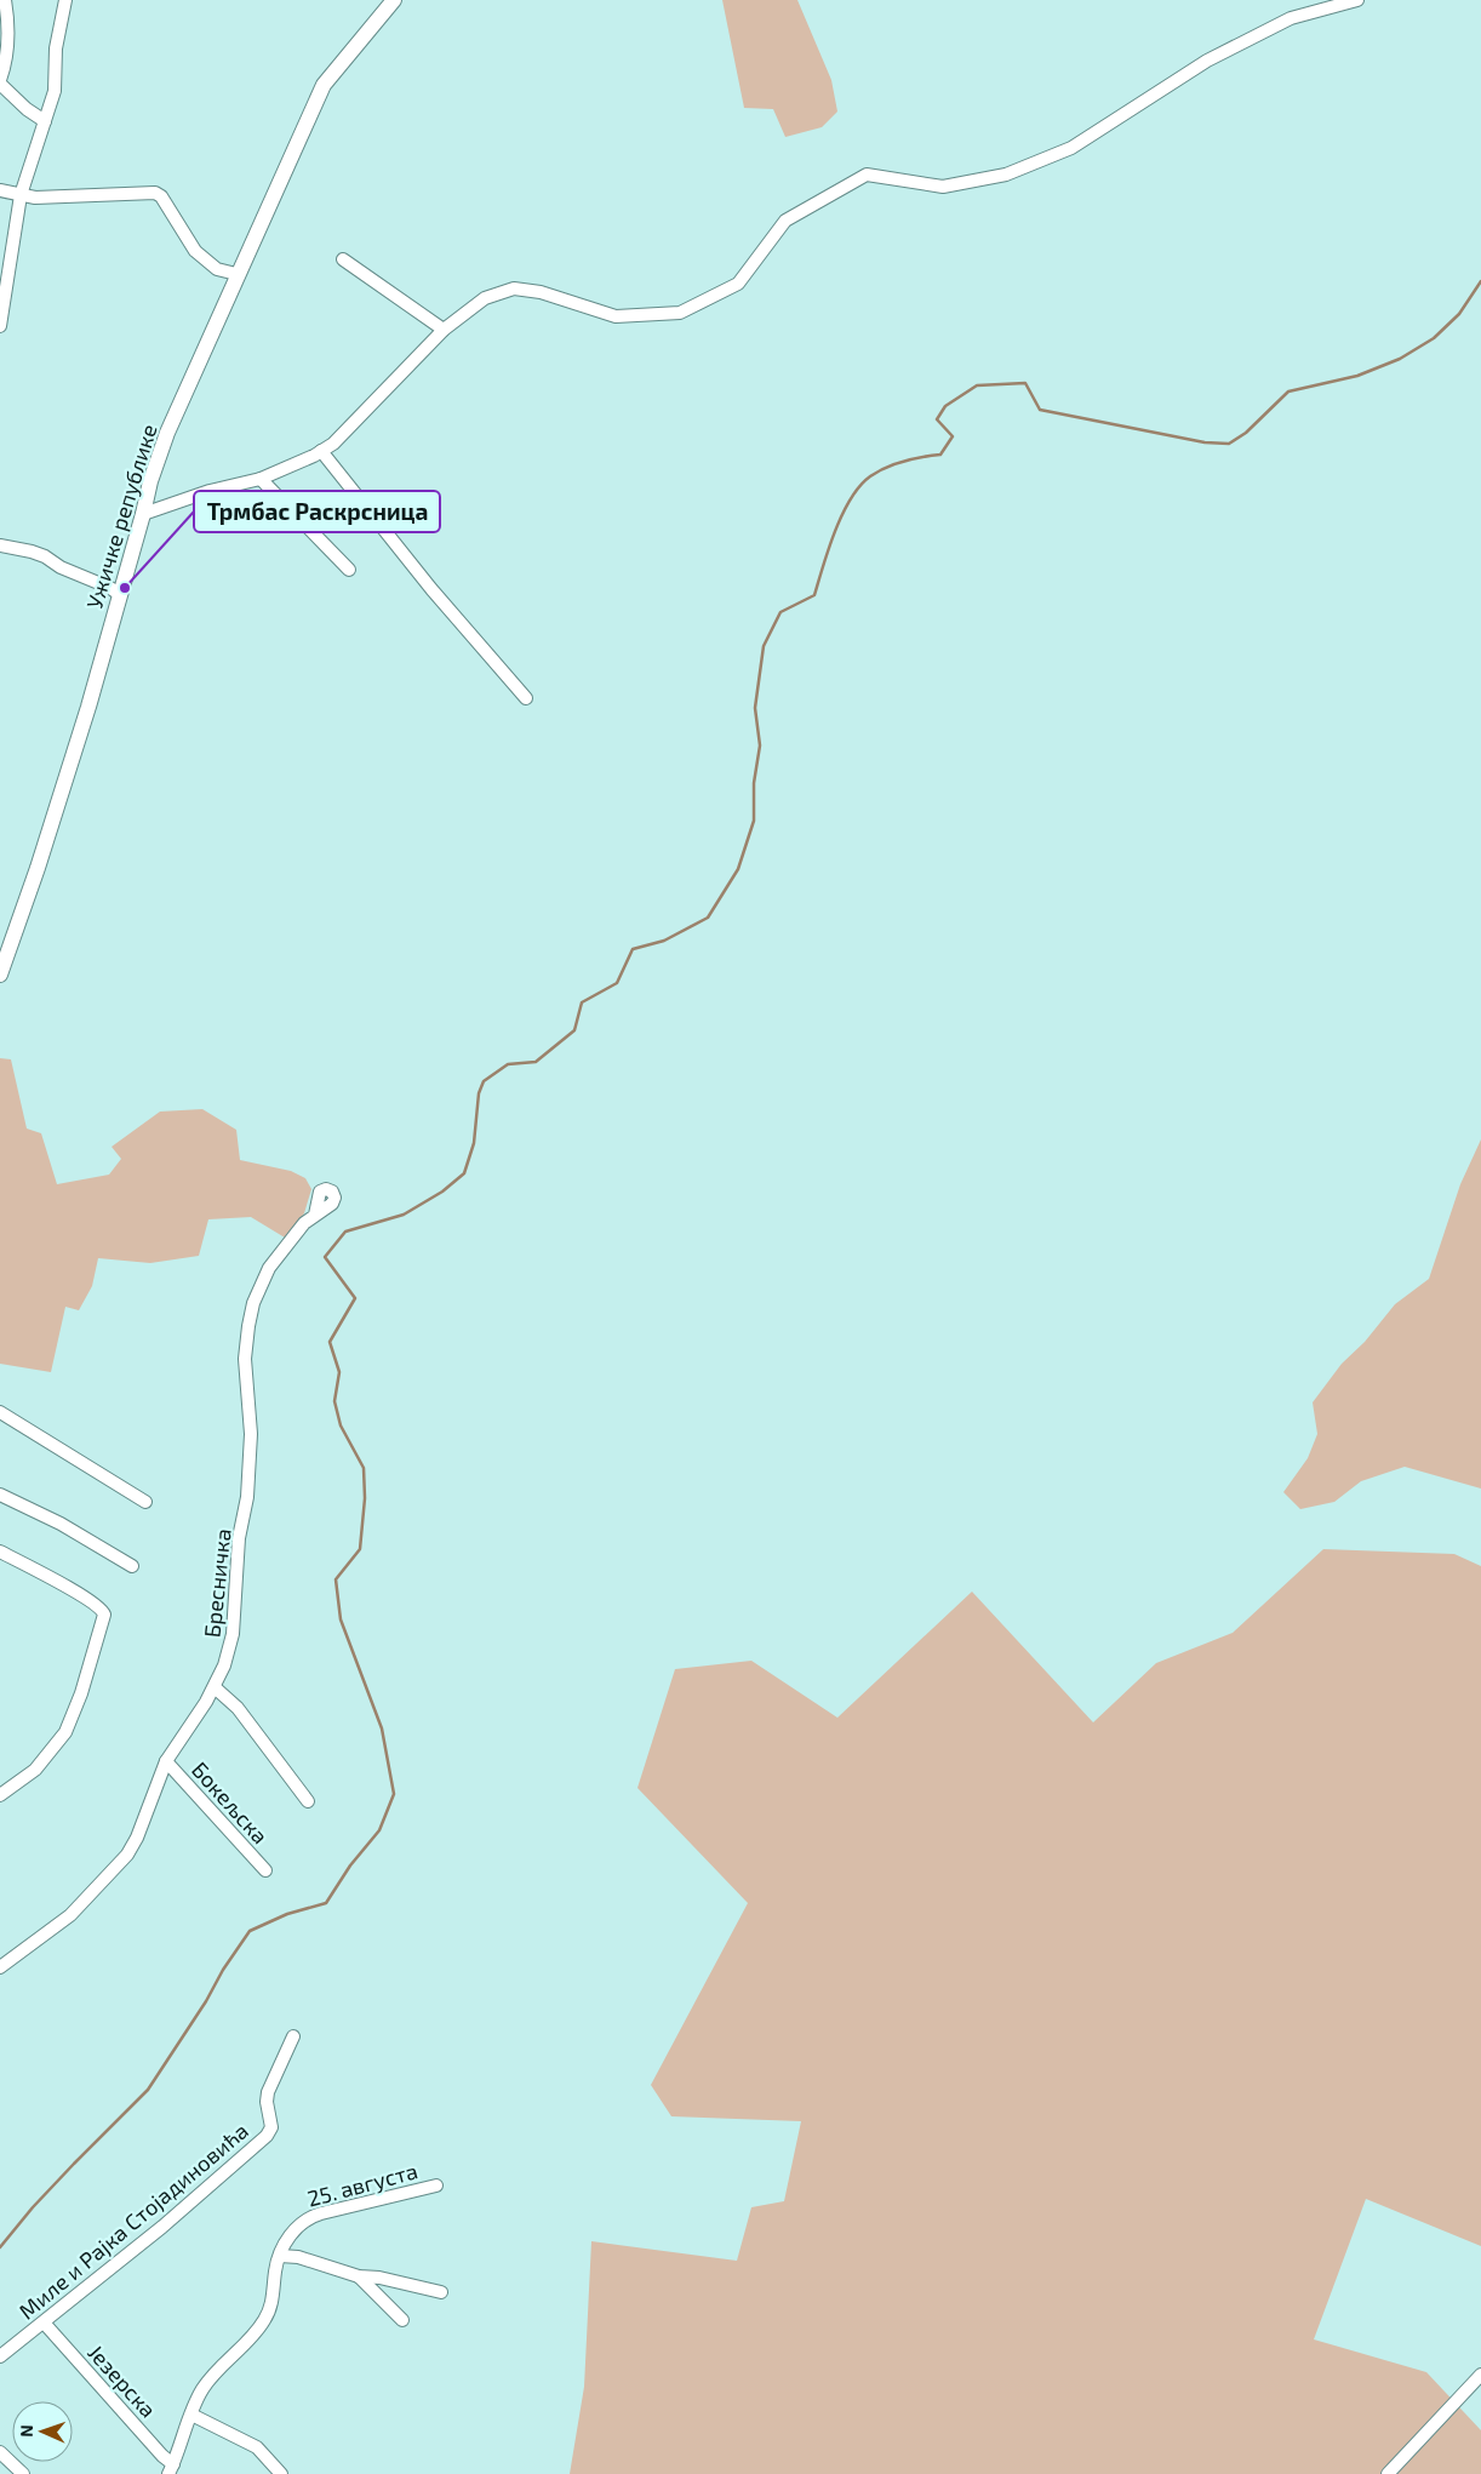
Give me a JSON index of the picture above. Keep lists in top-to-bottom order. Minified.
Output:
{"streets":{"street":["Ужичке републике","Бресничка","Бокељска","25. августа","Миле и Рајка Стојадиновића","Језерска"]},"crossings":[["Бресничка","Бокељска"],["25. августа","Језерска"],["Миле и Рајка Стојадиновића","Језерска"]],"places":["Трмбас Раскрсница"],"north":"left"}
